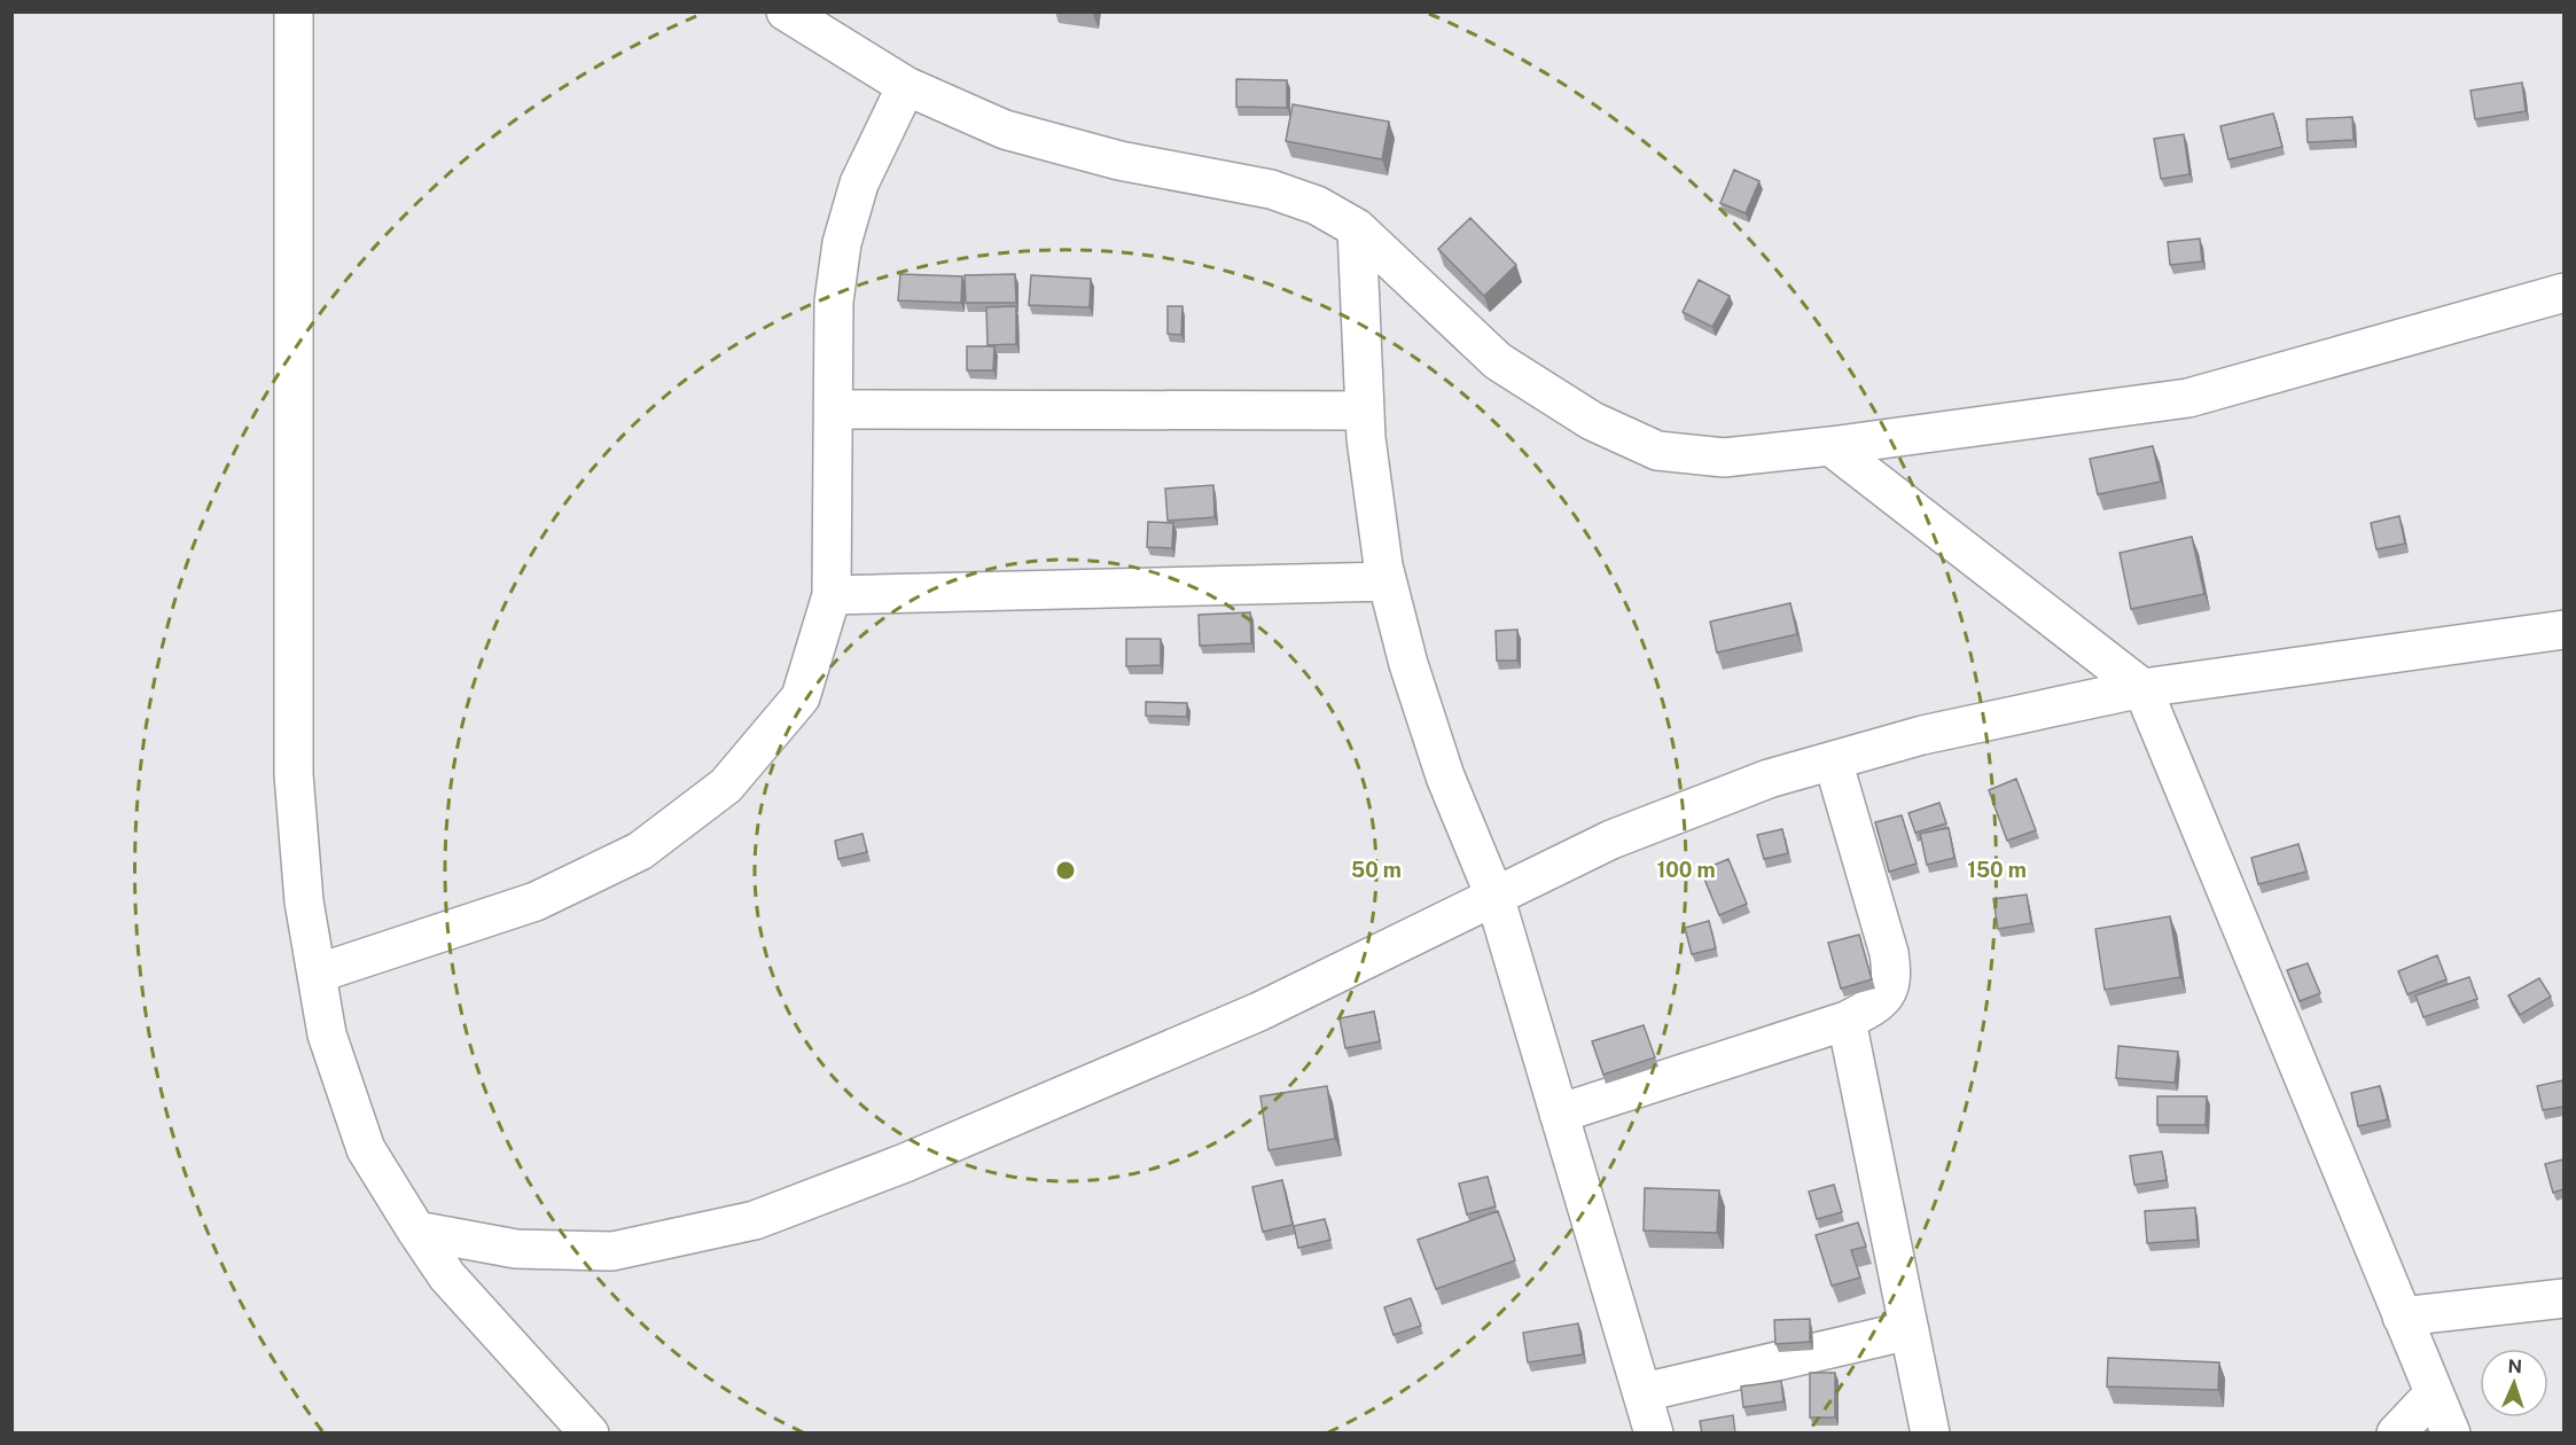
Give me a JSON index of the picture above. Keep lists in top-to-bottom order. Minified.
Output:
{"north":"top","rings":["50 m","100 m","150 m"]}
